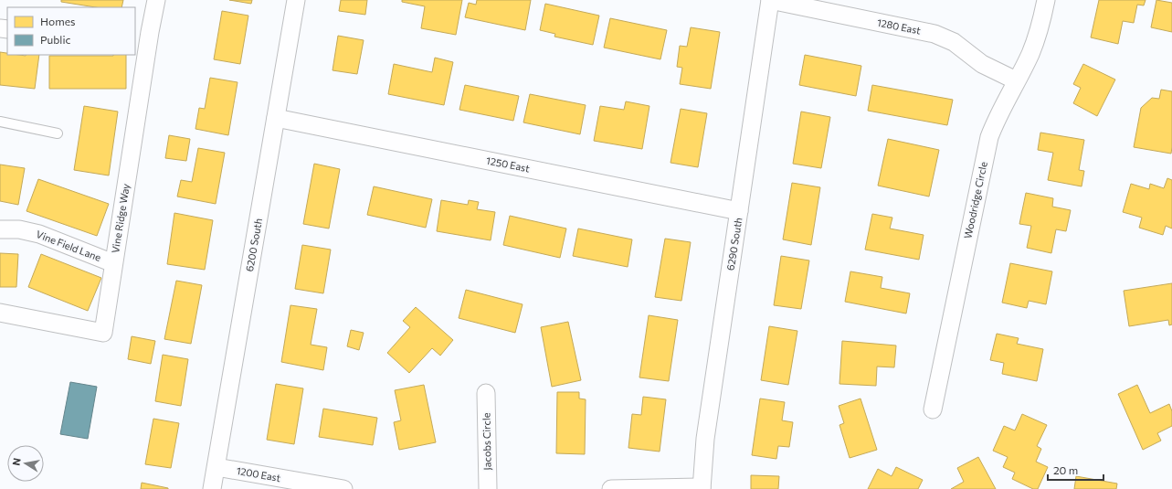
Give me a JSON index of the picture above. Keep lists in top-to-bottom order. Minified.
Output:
{"streets":{"street":["1280 East","1250 East","Woodridge Circle","Vine Ridge Way","6290 South","6200 South","Vine Field Lane","Jacobs Circle","1200 East"]},"crossings":[["1280 East","Woodridge Circle"],["1280 East","6290 South"],["1250 East","6290 South"],["1250 East","6200 South"],["Vine Ridge Way","Vine Field Lane"],["6200 South","1200 East"]],"legend":["Homes","Public"],"scale_bar":"20 m","north":"left"}
